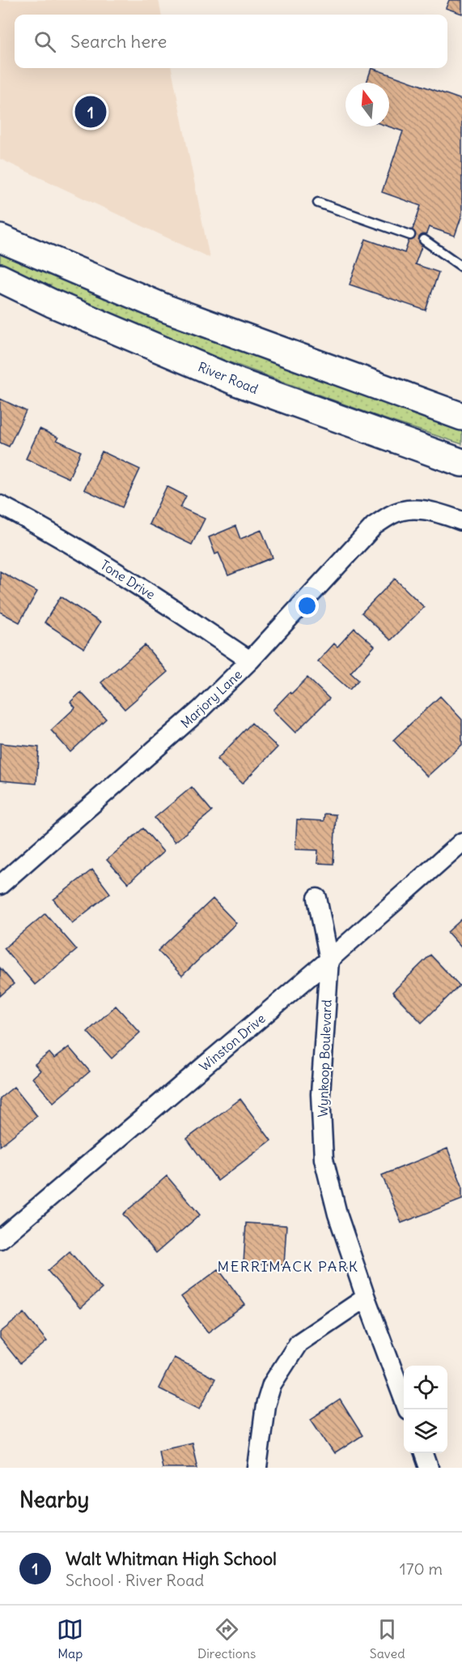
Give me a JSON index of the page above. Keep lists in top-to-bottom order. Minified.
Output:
{"streets":{"main road":["River Road"],"street":["Tone Drive","Marjory Lane","Winston Drive","Wynkoop Boulevard"]},"crossings":[["Tone Drive","Marjory Lane"],["Winston Drive","Wynkoop Boulevard"]],"districts":["MERRIMACK PARK"],"north":"top","page":{"search":"Search here","pins":"1","heading":"Nearby","list":[{"mark":"1","name":"Walt Whitman High School","note":"School · River Road","value":"170 m"}],"nav":["Map","Directions","Saved"]}}
